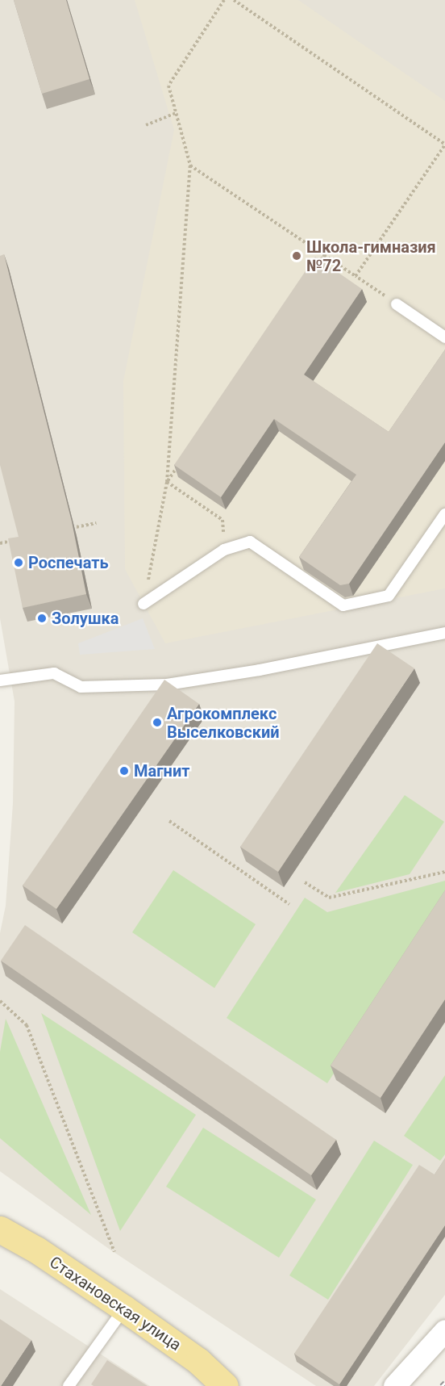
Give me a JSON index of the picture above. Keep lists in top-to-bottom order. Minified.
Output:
{"streets":{"main road":["Стахановская улица"]},"places":["Школа-гимназия №72","Роспечать","Золушка","Агрокомплекс Выселковский","Магнит"]}
